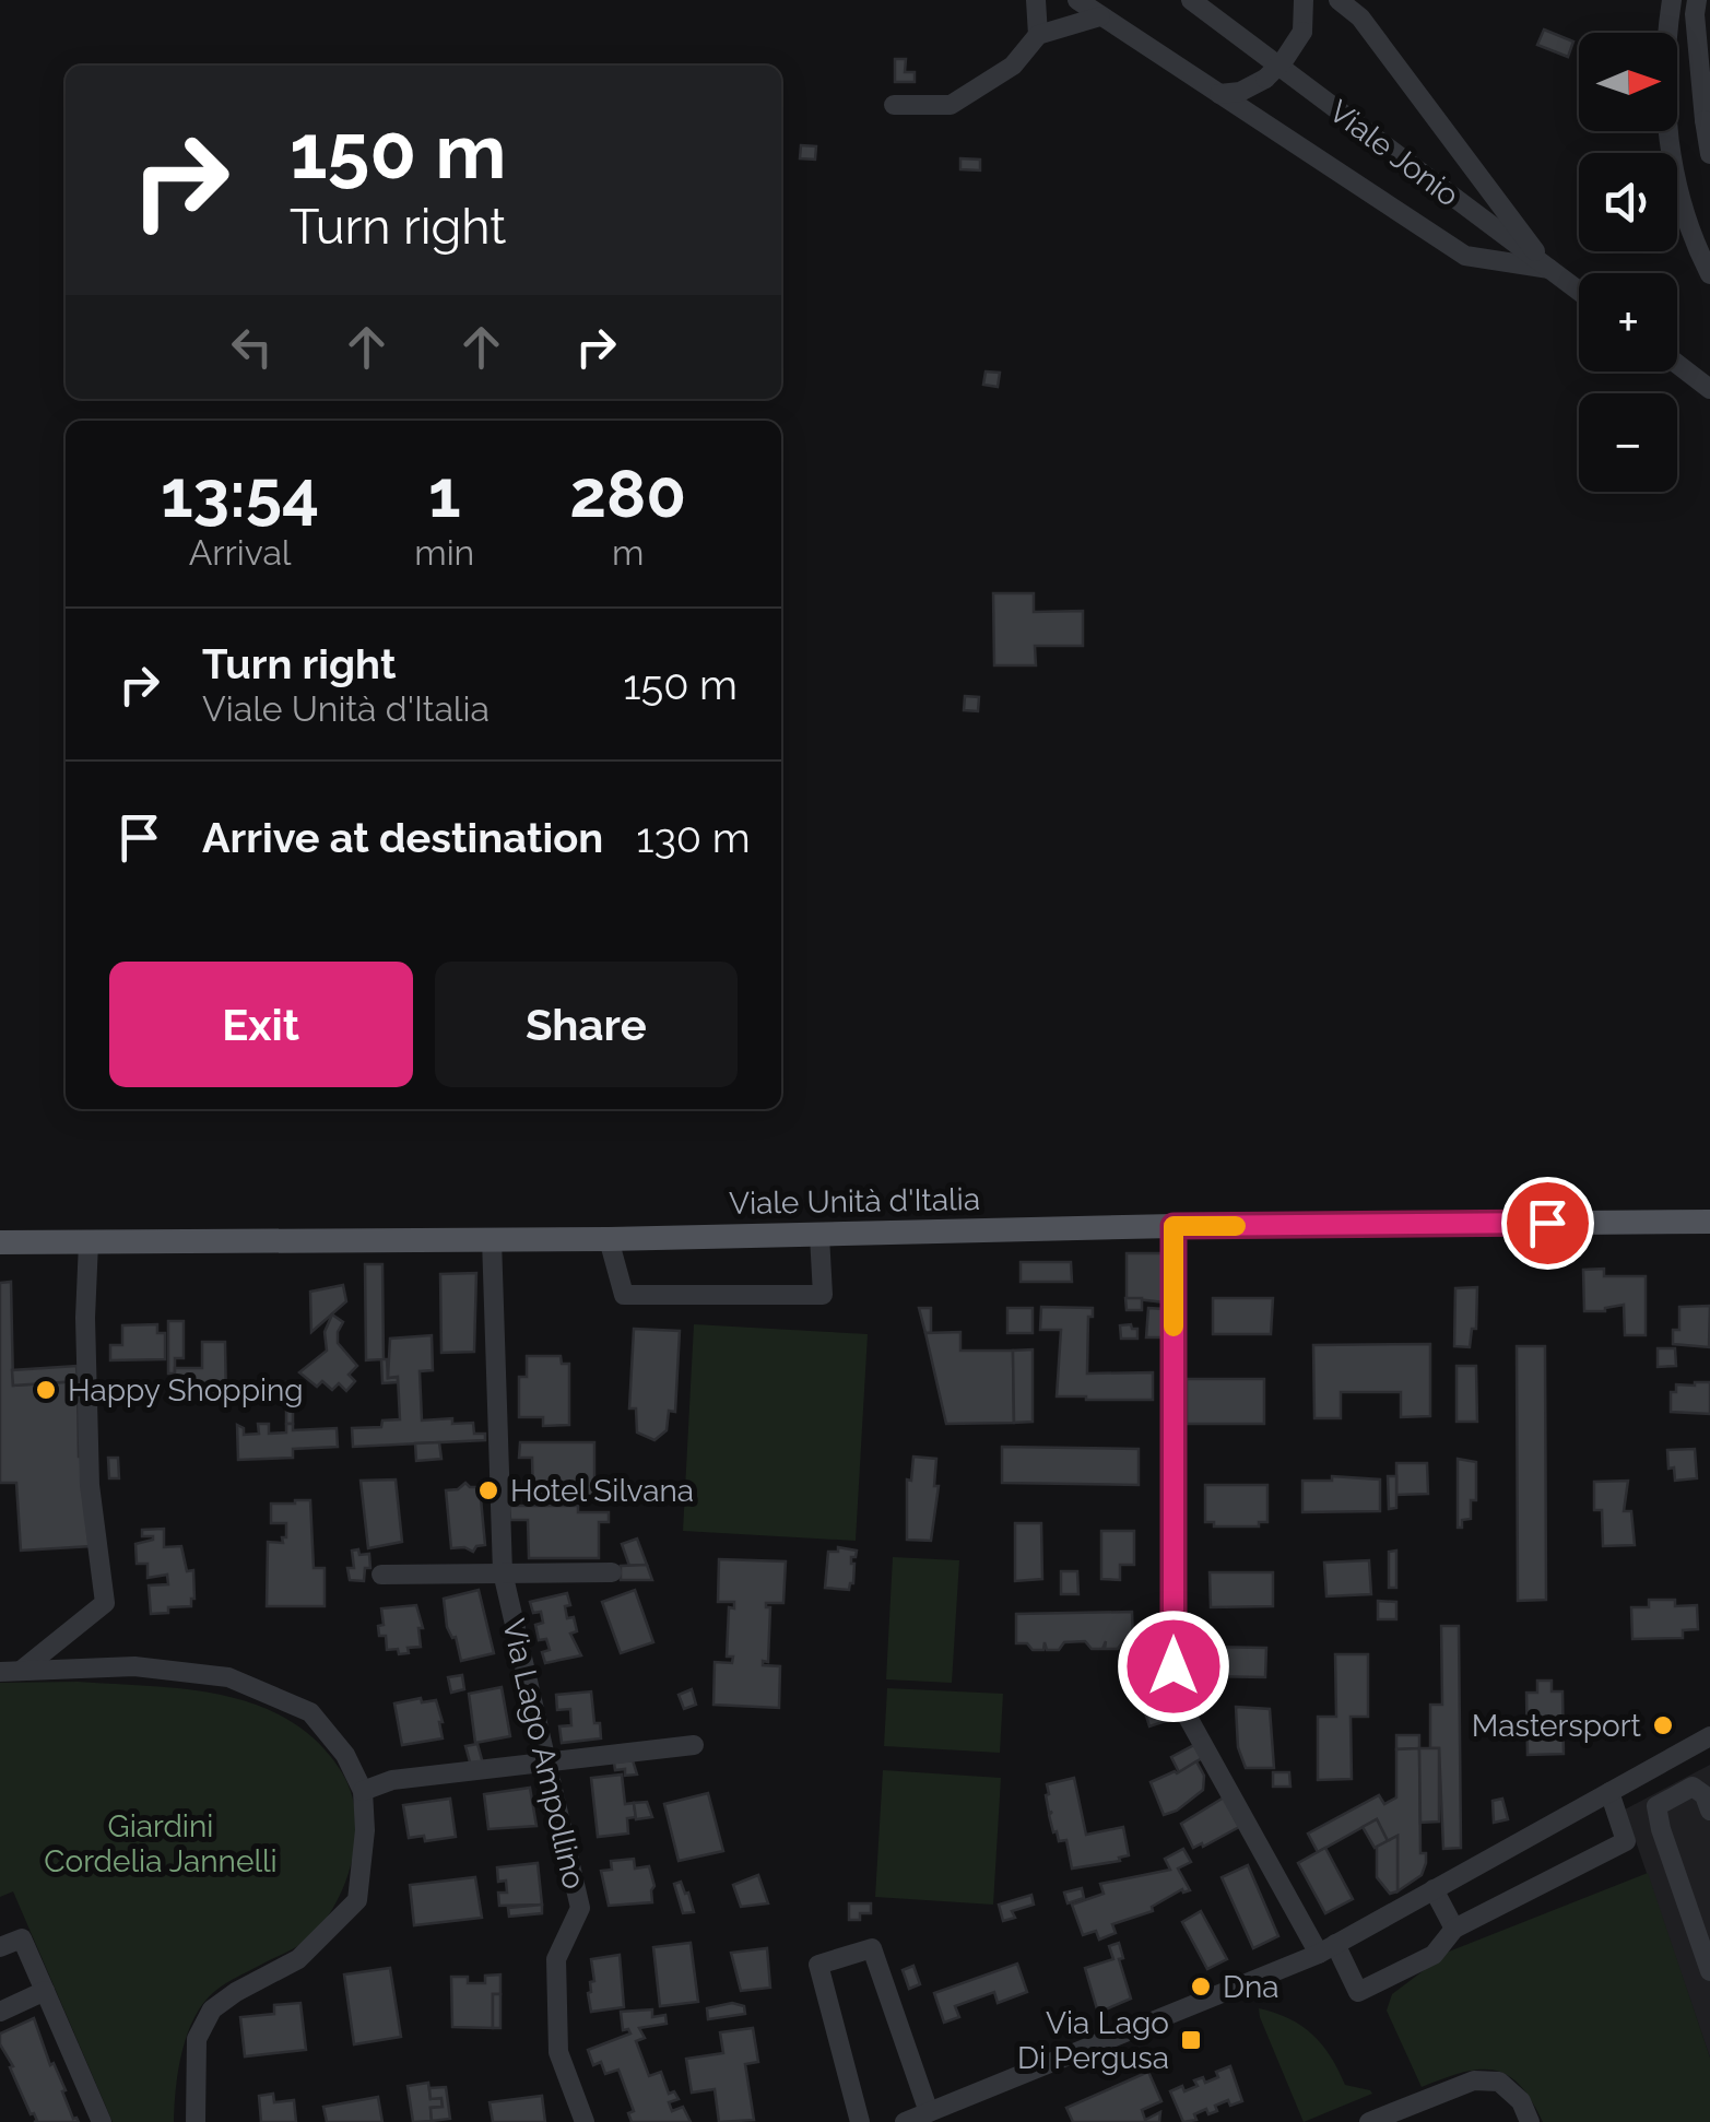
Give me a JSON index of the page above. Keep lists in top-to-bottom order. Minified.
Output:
{"streets":{"main road":["Viale Unità d'Italia"],"street":["Viale Jonio","Via Lago Ampollino"]},"crossings":[["Viale Unità d'Italia","Via Lago Ampollino"]],"parks":["Giardini Cordelia Jannelli"],"places":{"other":["Happy Shopping","Hotel Silvana","Mastersport","Dna"],"transit":["Via Lago Di Pergusa"]},"north":"right","page":{"map_buttons":["+","−"],"turn":["150 m","Turn right"],"eta":["13:54","Arrival","1","min","280","m"],"list":[{"name":"Turn right","note":"Viale Unità d'Italia","value":"150 m"},{"name":"Arrive at destination","value":"130 m"}],"buttons":["Exit","Share"]}}
